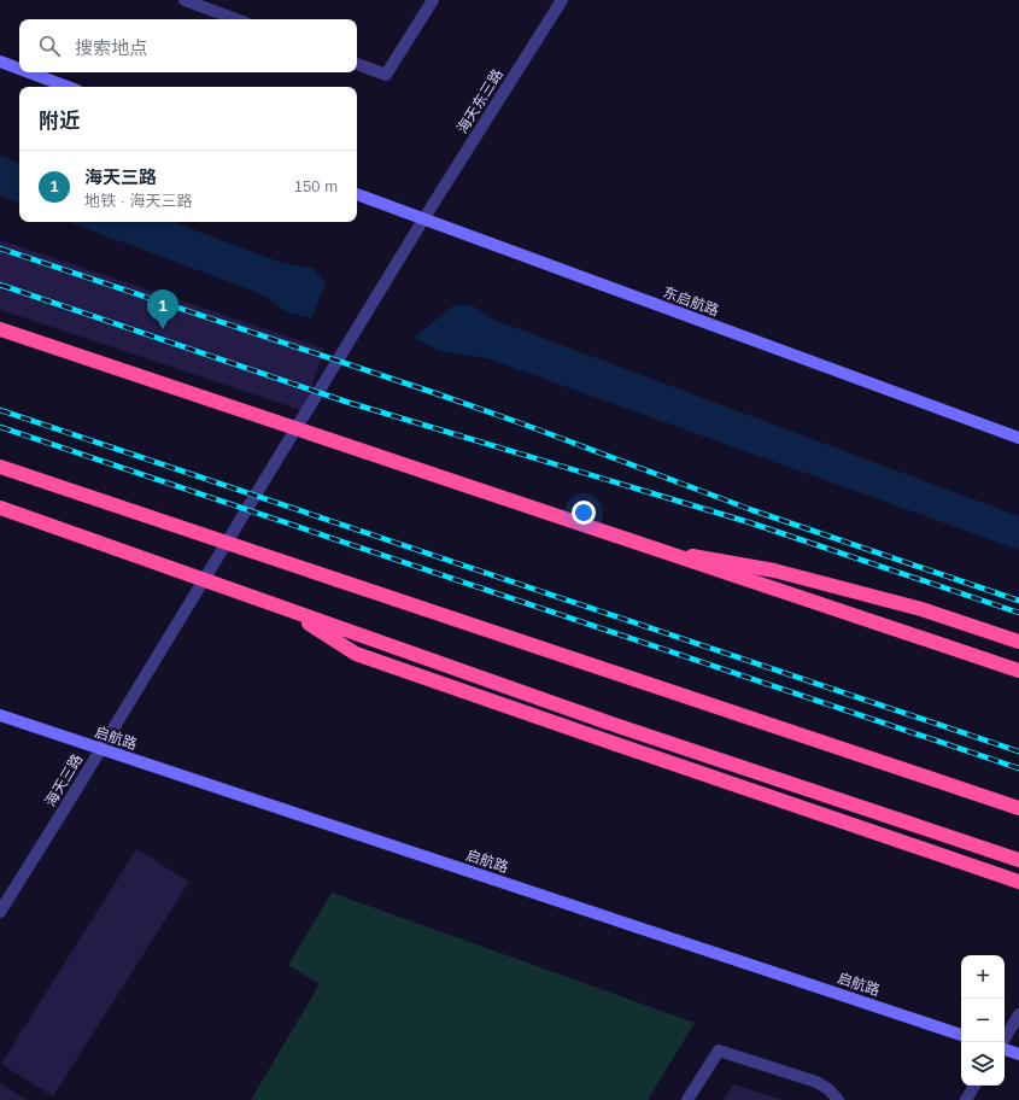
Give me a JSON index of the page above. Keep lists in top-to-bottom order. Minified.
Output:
{"streets":{"street":["海天东三路","东启航路","启航路","海天三路"]},"crossings":[["海天东三路","东启航路"],["海天东三路","海天三路"],["东启航路","海天三路"],["启航路","海天三路"]],"page":{"search":"搜索地点","heading":"附近","list":[{"mark":"1","name":"海天三路","note":"地铁 · 海天三路","value":"150 m"}],"pins":"1","map_buttons":["+","−"]}}
